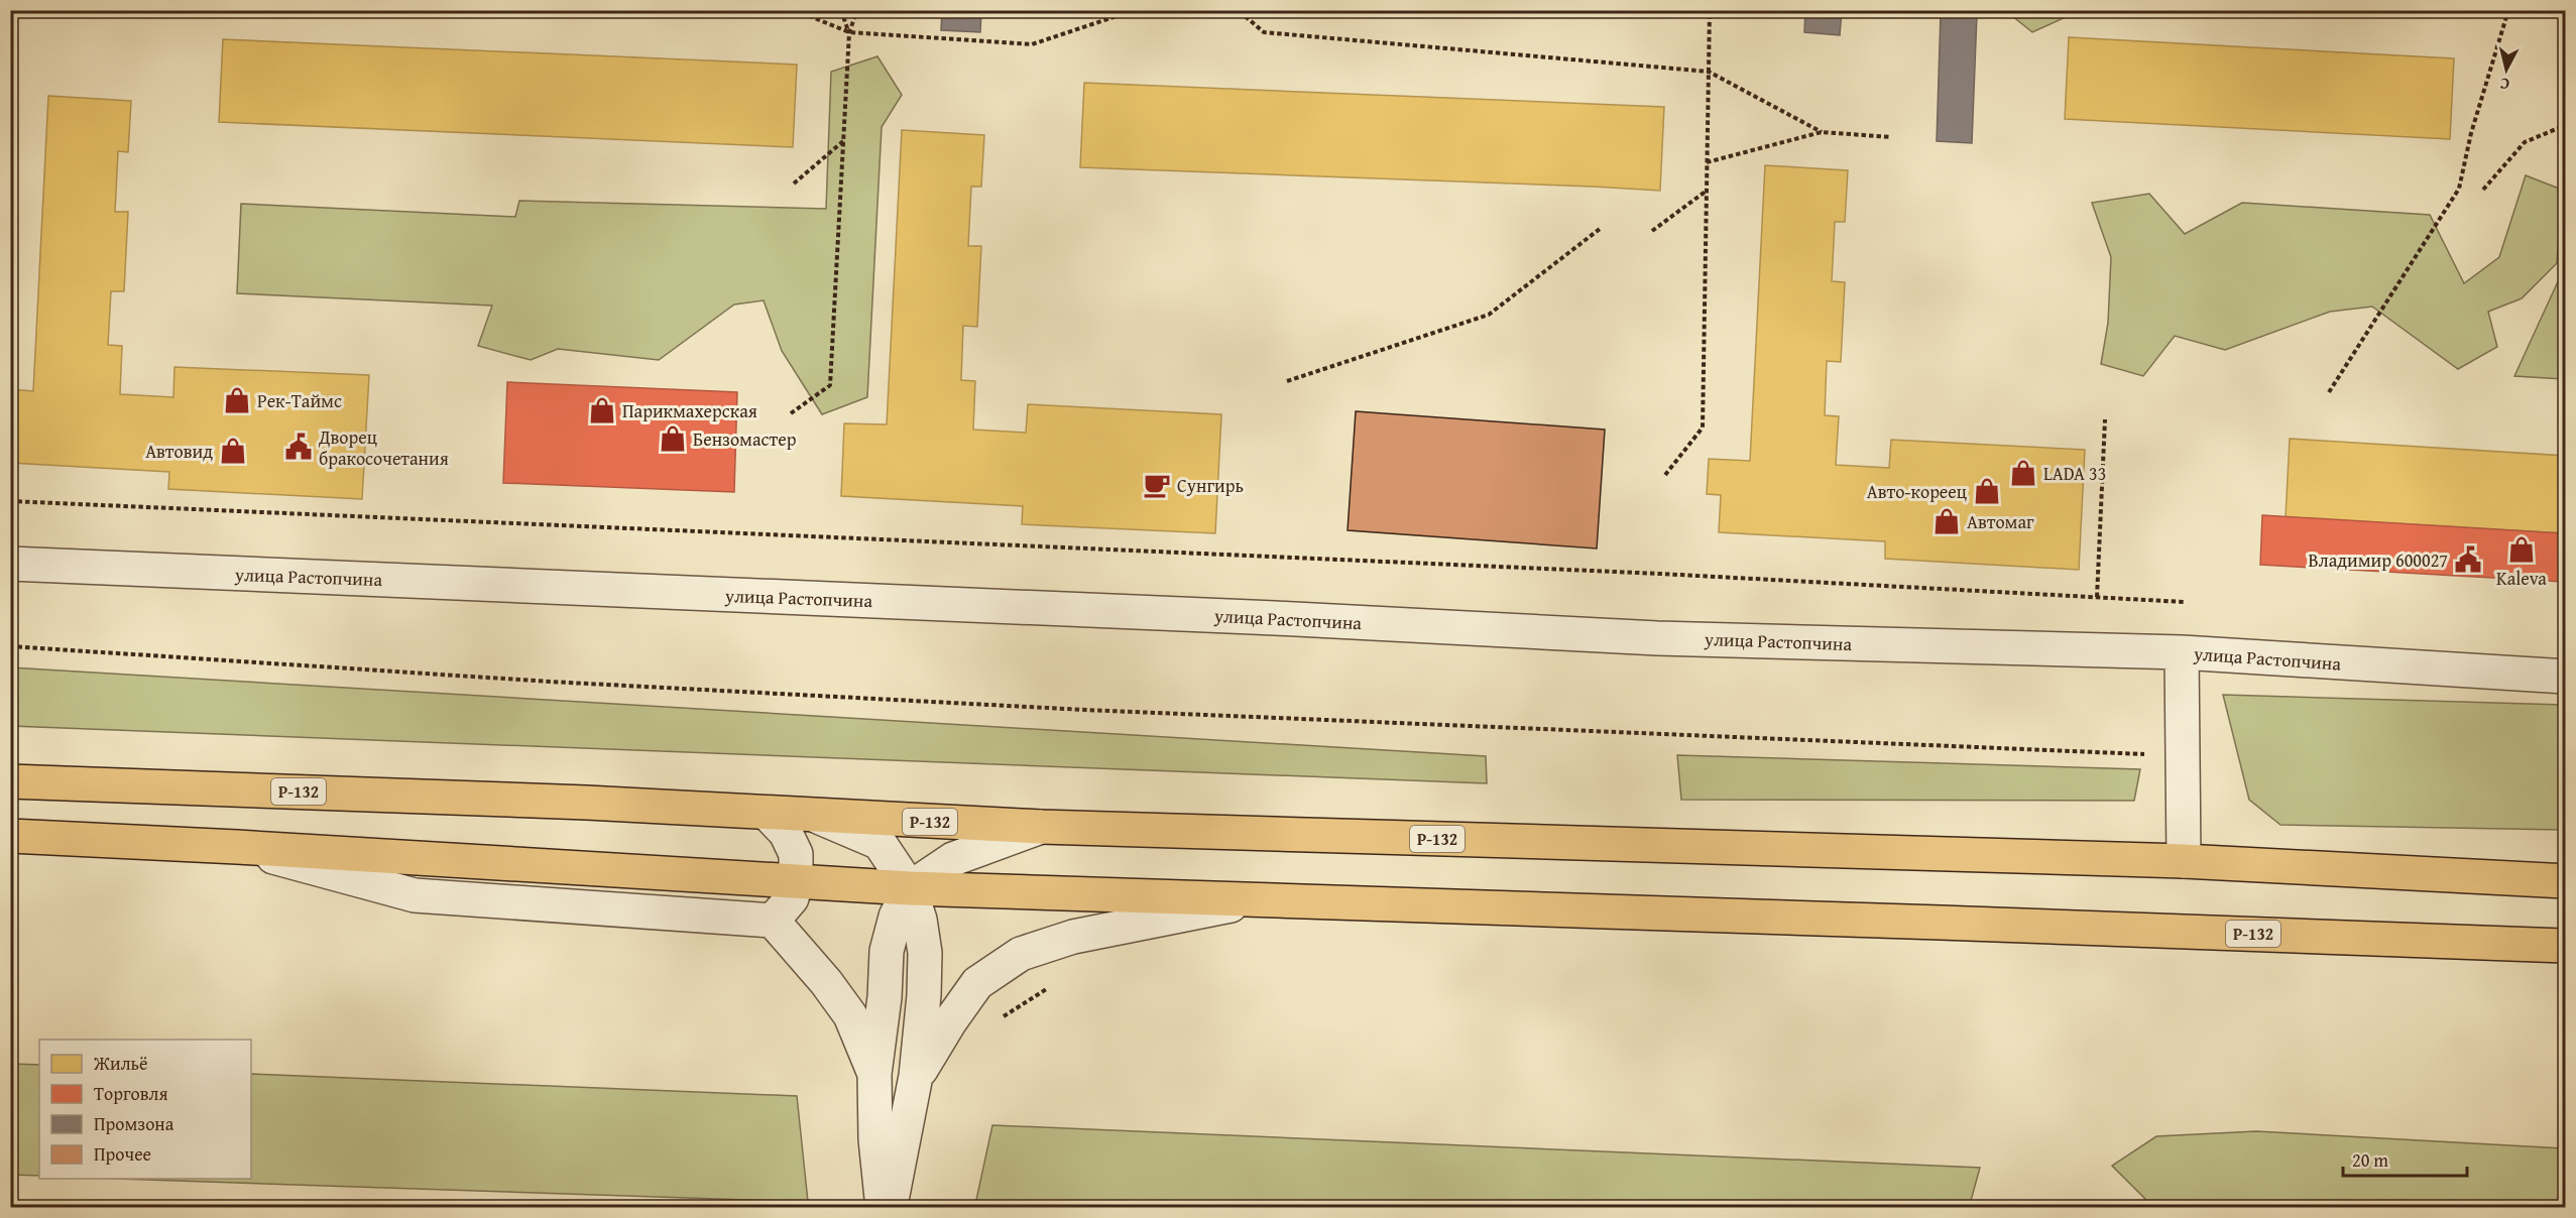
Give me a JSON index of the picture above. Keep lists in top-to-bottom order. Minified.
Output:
{"streets":{"highway":["Р-132"],"street":["улица Растопчина"]},"places":{"shop":["Рек-Таймс","Парикмахерская","Бензомастер","Автовид","LADA 33","Авто-кореец","Автомаг","Kaleva"],"public building":["Дворец бракосочетания","Владимир 600027"],"cafe":["Сунгирь"]},"legend":["Жильё","Торговля","Промзона","Прочее"],"scale_bar":"20 m","north":"bottom"}
